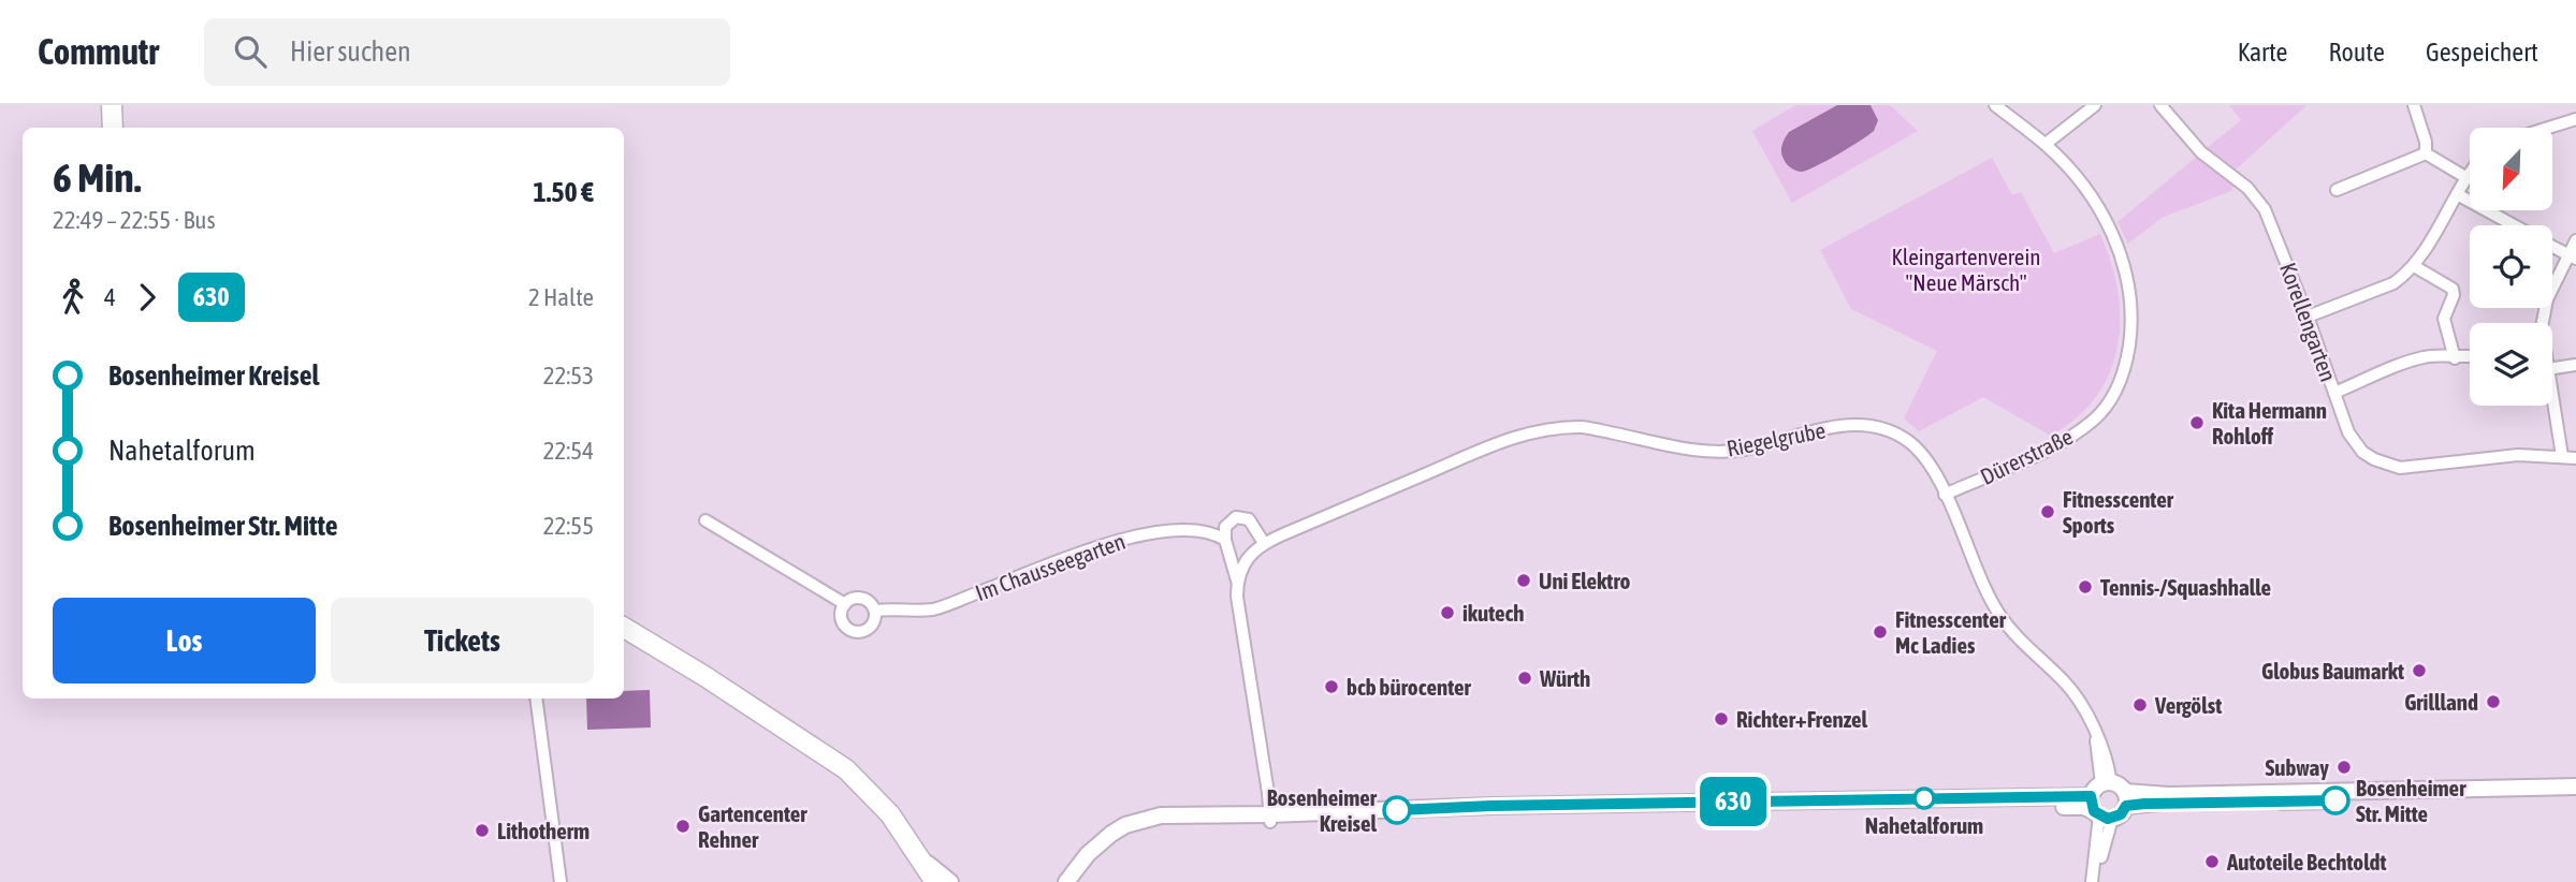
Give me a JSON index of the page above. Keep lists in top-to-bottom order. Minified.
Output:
{"streets":{"street":["Korellengarten","Riegelgrube","Dürerstraße","Im Chausseegarten"]},"crossings":[["Riegelgrube","Dürerstraße"]],"parks":["Kleingartenverein \"Neue Märsch\""],"places":["Kita Hermann Rohloff","Fitnesscenter Sports","Uni Elektro","Tennis-/Squashhalle","ikutech","Fitnesscenter Mc Ladies","Globus Baumarkt","Würth","bcb bürocenter","Grillland","Vergölst","Richter+Frenzel","Subway","Nahetalforum","Bosenheimer Str. Mitte","Bosenheimer Kreisel","Gartencenter Rehner","Lithotherm","Autoteile Bechtoldt"],"lines":["bus line 630"],"north":"bottom left","page":{"header":"Commutr","search":"Hier suchen","nav":["Karte","Route","Gespeichert"],"on_map":"630","heading":["6 Min.","22:49 – 22:55 · Bus","1.50 €"],"legs":["4","630","2 Halte"],"list":[{"name":"Bosenheimer Kreisel","value":"22:53"},{"name":"Nahetalforum","value":"22:54"},{"name":"Bosenheimer Str. Mitte","value":"22:55"}],"buttons":["Los","Tickets"]}}
